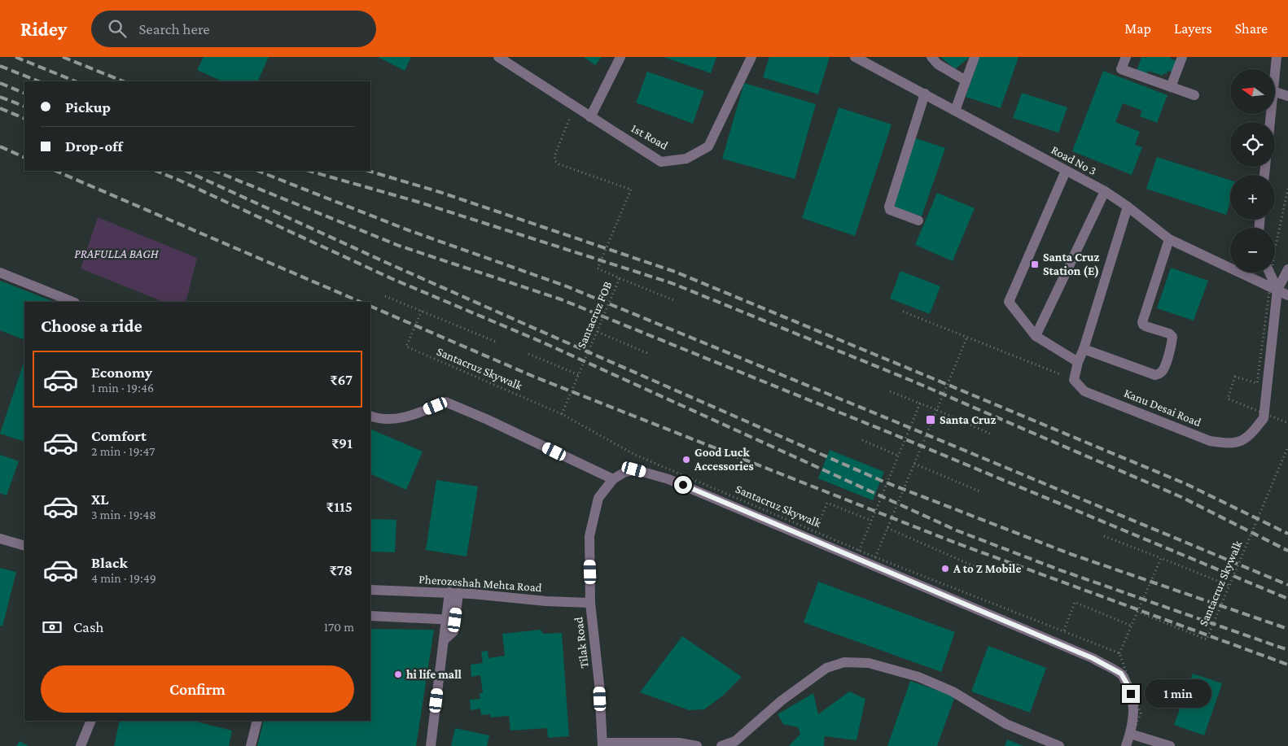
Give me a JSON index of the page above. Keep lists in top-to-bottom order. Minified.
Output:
{"streets":{"street":["1st Road","Road No 3","Kanu Desai Road","Pherozeshah Mehta Road","Tilak Road"],"path":["Santacruz FOB","Santacruz Skywalk"]},"crossings":[["Road No 3","Kanu Desai Road"],["Santacruz FOB","Santacruz Skywalk"],["Pherozeshah Mehta Road","Tilak Road"]],"parks":["PRAFULLA BAGH"],"places":{"transit":["Santa Cruz Station (E)","Santa Cruz"],"other":["Good Luck Accessories","A to Z Mobile","hi life mall"]},"north":"left","page":{"header":"Ridey","search":"Search here","nav":["Map","Layers","Share"],"map_buttons":["+","−"],"banner":["Pickup","Drop-off"],"heading":"Choose a ride","list":[{"name":"Economy","note":"1 min · 19:46","value":"₹67"},{"name":"Comfort","note":"2 min · 19:47","value":"₹91"},{"name":"XL","note":"3 min · 19:48","value":"₹115"},{"name":"Black","note":"4 min · 19:49","value":"₹78"}],"pay":["Cash","170 m"],"buttons":"Confirm","bubble":"1 min"}}
